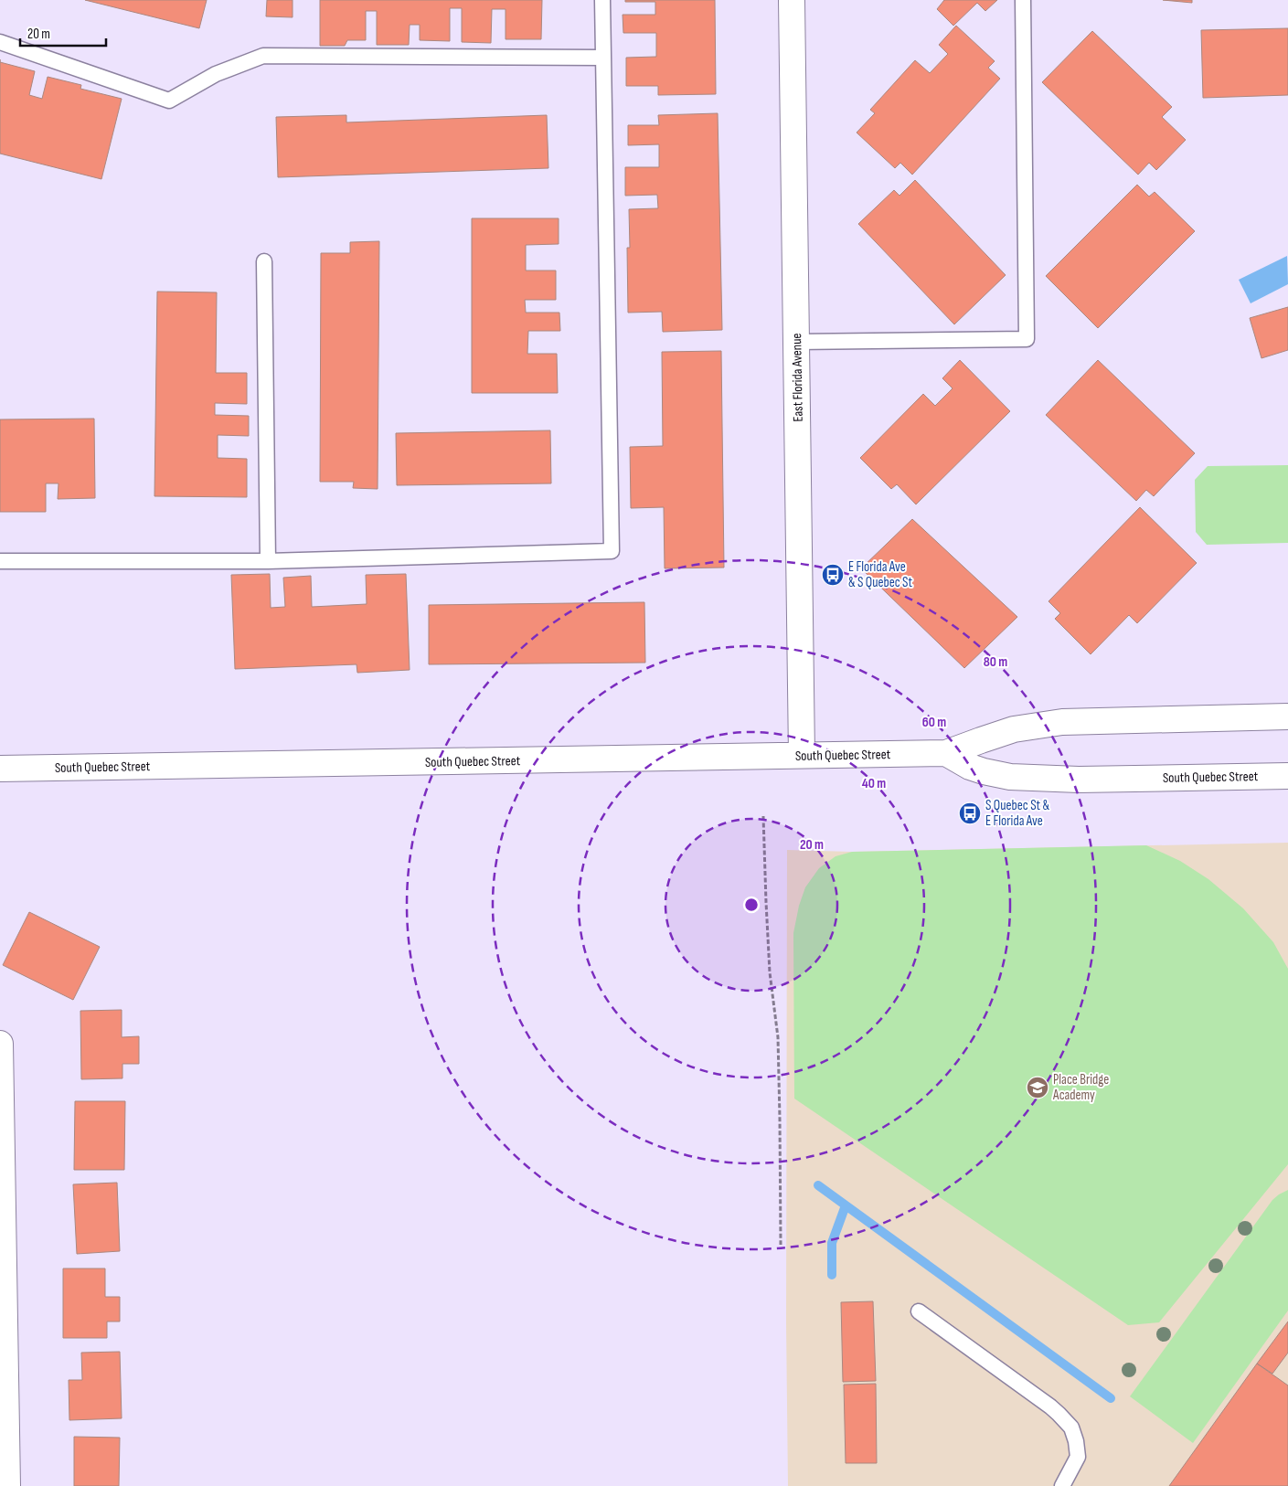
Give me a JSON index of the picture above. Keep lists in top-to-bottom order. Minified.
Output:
{"streets":{"main road":["East Florida Avenue","South Quebec Street"]},"crossings":[["East Florida Avenue","South Quebec Street"]],"places":{"bus stop":["E Florida Ave & S Quebec St","S Quebec St & E Florida Ave"],"school or university":["Place Bridge Academy"]},"scale_bar":"20 m","rings":["80 m","60 m","40 m","20 m"]}
